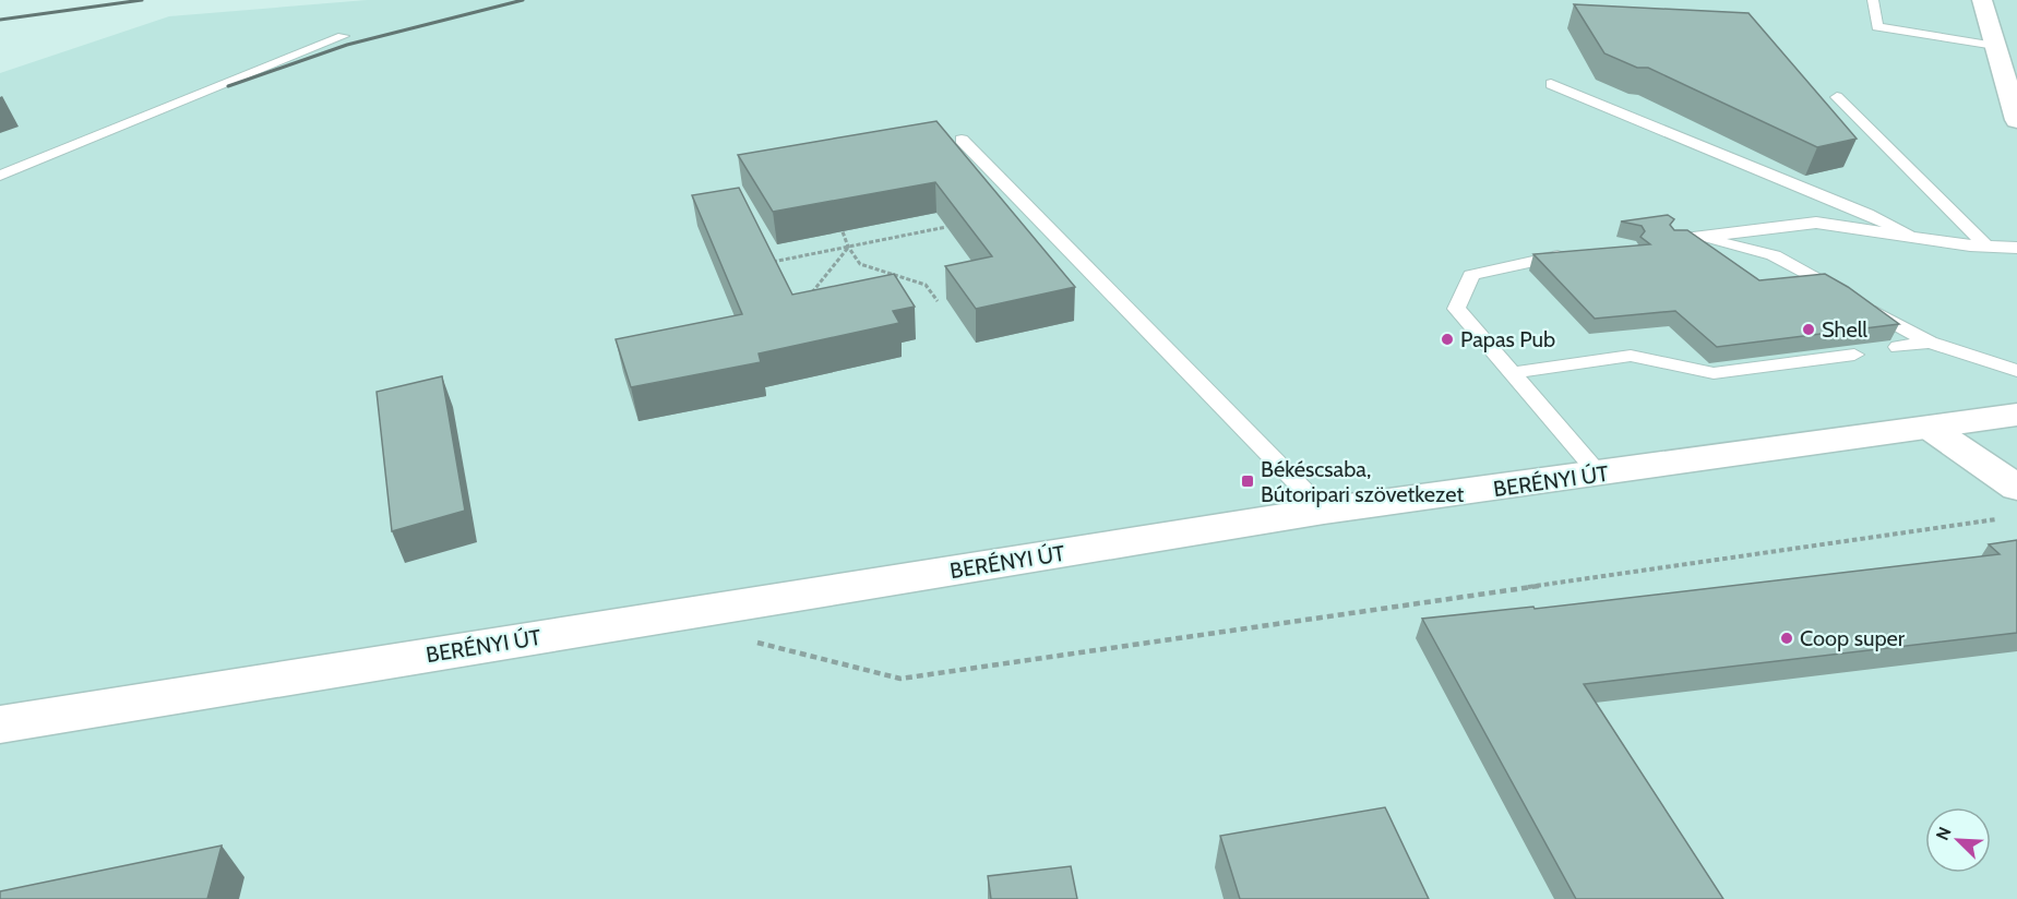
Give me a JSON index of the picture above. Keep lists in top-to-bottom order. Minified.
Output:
{"streets":{"street":["BERÉNYI ÚT"]},"places":{"other":["Shell","Papas Pub","Coop super"],"transit":["Békéscsaba, Bútoripari szövetkezet"]},"north":"top left"}
